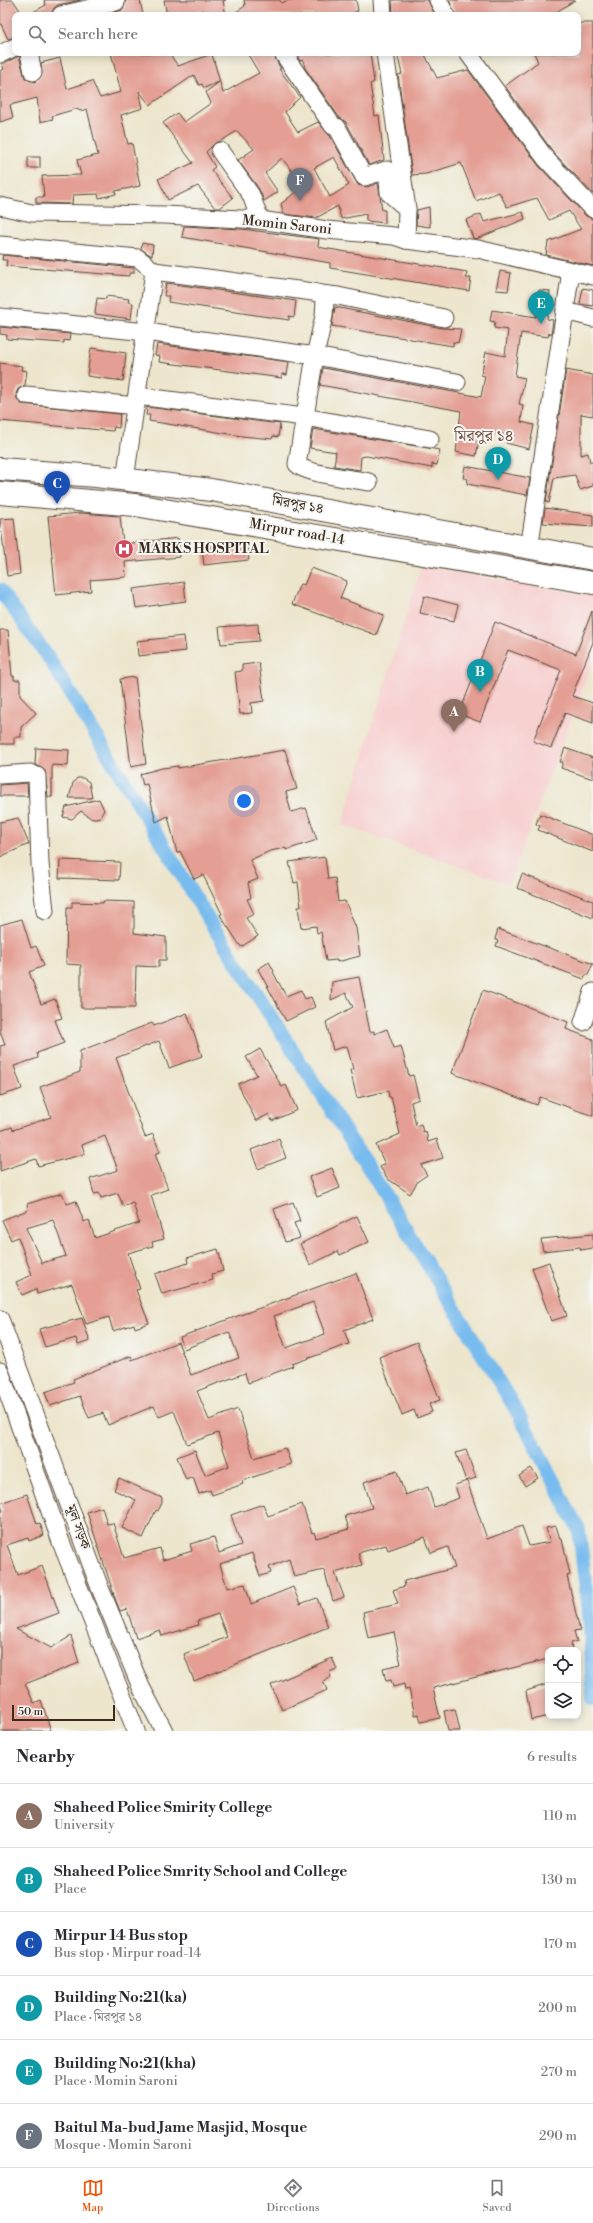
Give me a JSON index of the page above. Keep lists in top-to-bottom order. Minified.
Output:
{"streets":{"main road":["মিরপুর ১৪","Mirpur road-14"],"street":["Momin Saroni","মূল সড়ক"]},"districts":["মিরপুর ১৪"],"places":{"hospital":["MARKS HOSPITAL"]},"scale_bar":"50 m","page":{"search":"Search here","pins":["F","E","D","C","B","A"],"scale":"50 m","heading":["Nearby","6 results"],"list":[{"mark":"A","name":"Shaheed Police Smirity College","note":"University","value":"110 m"},{"mark":"B","name":"Shaheed Police Smrity School and College","note":"Place","value":"130 m"},{"mark":"C","name":"Mirpur 14 Bus stop","note":"Bus stop · Mirpur road-14","value":"170 m"},{"mark":"D","name":"Building No:21(ka)","note":"Place · মিরপুর ১৪","value":"200 m"},{"mark":"E","name":"Building No:21(kha)","note":"Place · Momin Saroni","value":"270 m"},{"mark":"F","name":"Baitul Ma-bud Jame Masjid, Mosque","note":"Mosque · Momin Saroni","value":"290 m"}],"nav":["Map","Directions","Saved"]}}
